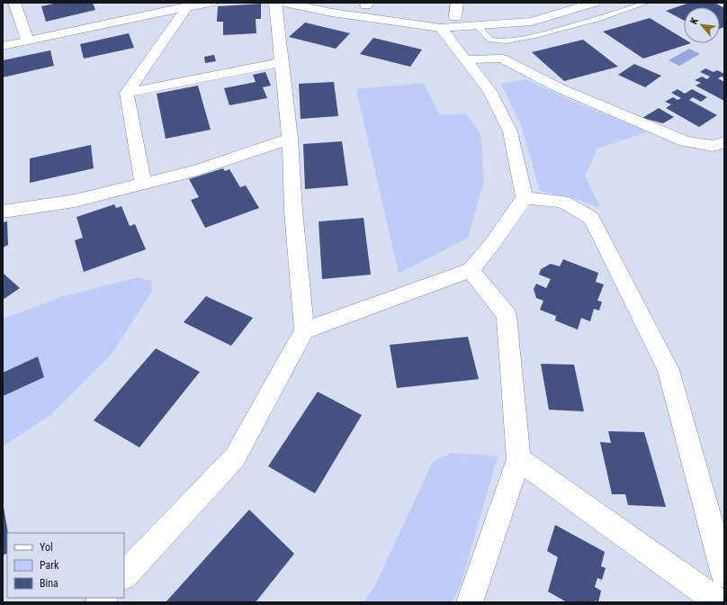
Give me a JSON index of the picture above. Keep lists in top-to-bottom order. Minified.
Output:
{"legend":["Yol","Park","Bina"],"north":"top left"}
